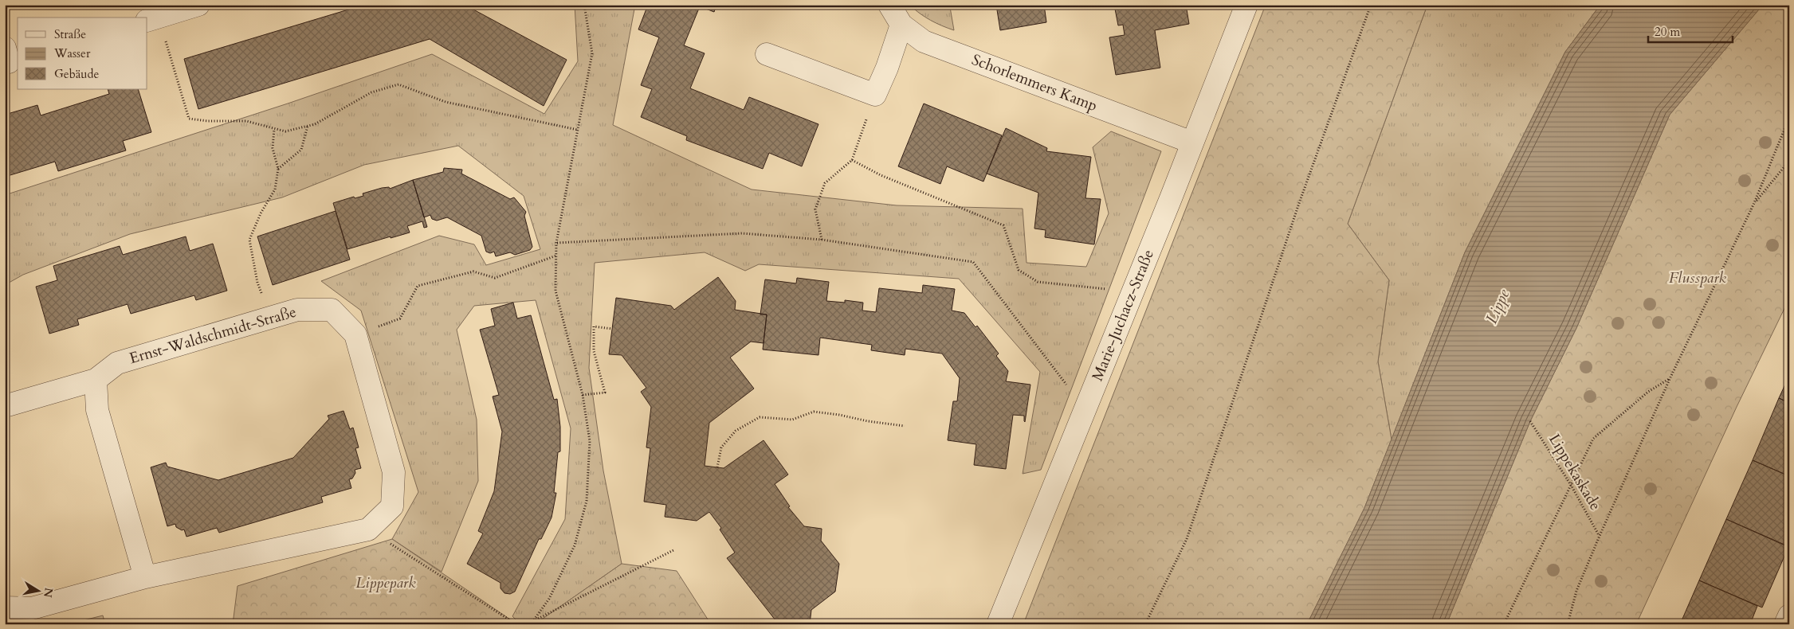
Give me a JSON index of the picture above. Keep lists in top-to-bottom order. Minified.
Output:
{"streets":{"street":["Schorlemmers Kamp","Marie-Juchacz-Straße","Ernst-Waldschmidt-Straße"],"path":["Lippekaskade"]},"crossings":[["Schorlemmers Kamp","Marie-Juchacz-Straße"]],"water":["Lippe"],"parks":["Flusspark","Lippepark"],"legend":["Straße","Wasser","Gebäude"],"scale_bar":"20 m","north":"right"}
